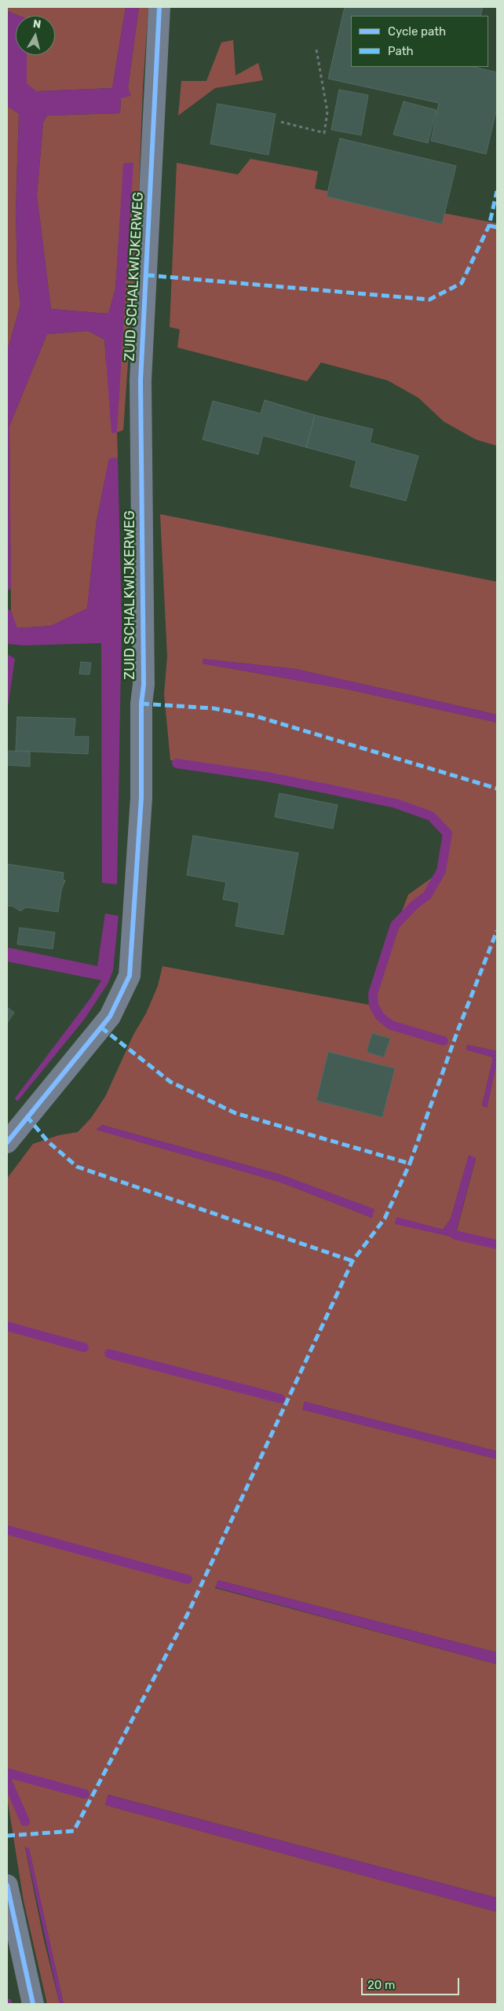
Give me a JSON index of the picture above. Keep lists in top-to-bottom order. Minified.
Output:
{"streets":{"street":["ZUID SCHALKWIJKERWEG"]},"legend":["Cycle path","Path"],"scale_bar":"20 m","north":"top"}
